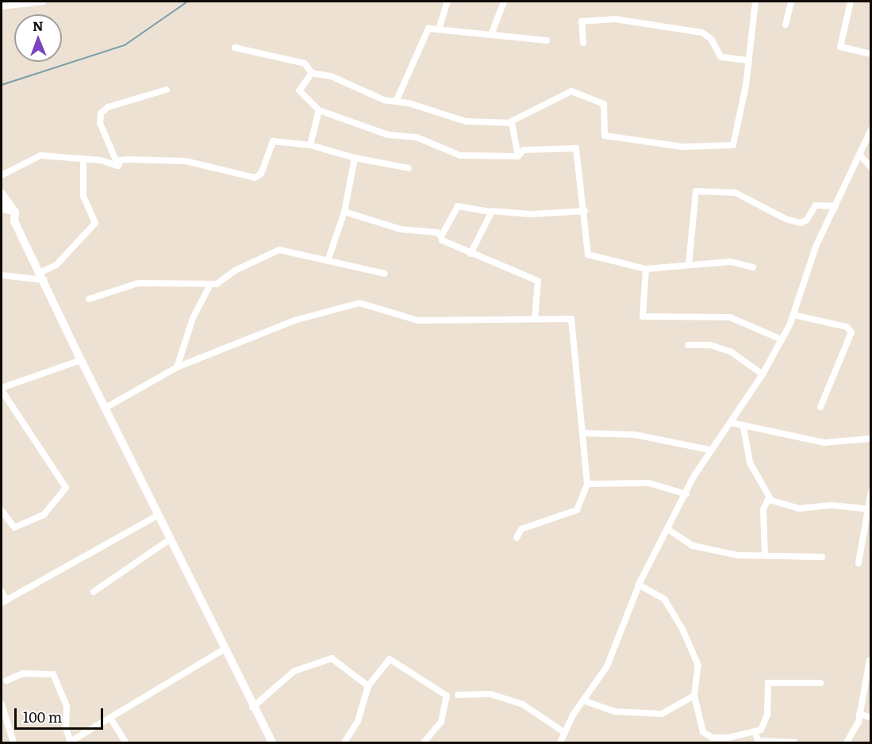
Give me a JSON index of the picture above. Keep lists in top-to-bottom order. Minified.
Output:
{"scale_bar":"100 m","north":"top"}
